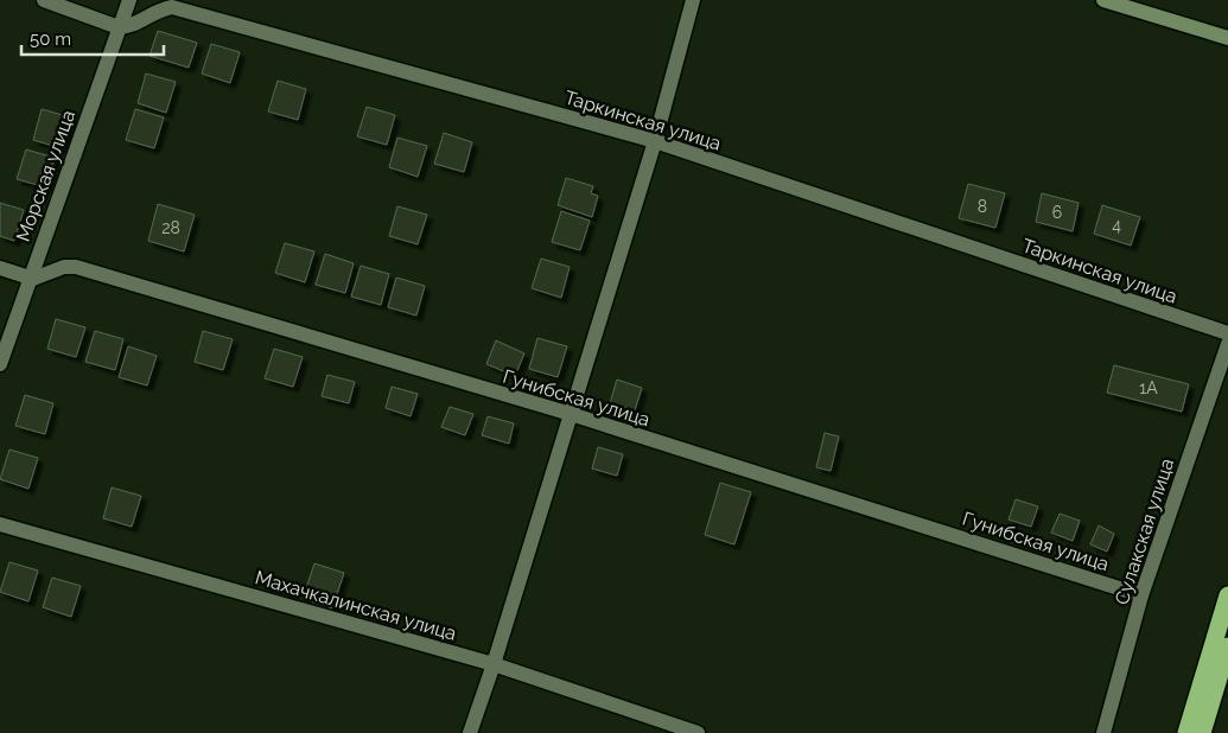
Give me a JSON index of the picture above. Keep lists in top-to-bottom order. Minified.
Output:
{"streets":{"street":["Таркинская улица","Морская улица","Гунибская улица","Сулакская улица","Махачкалинская улица"]},"crossings":[["Таркинская улица","Морская улица"],["Морская улица","Гунибская улица"],["Гунибская улица","Сулакская улица"]],"house_numbers":["8","6","4","28","1А"],"scale_bar":"50 m"}
